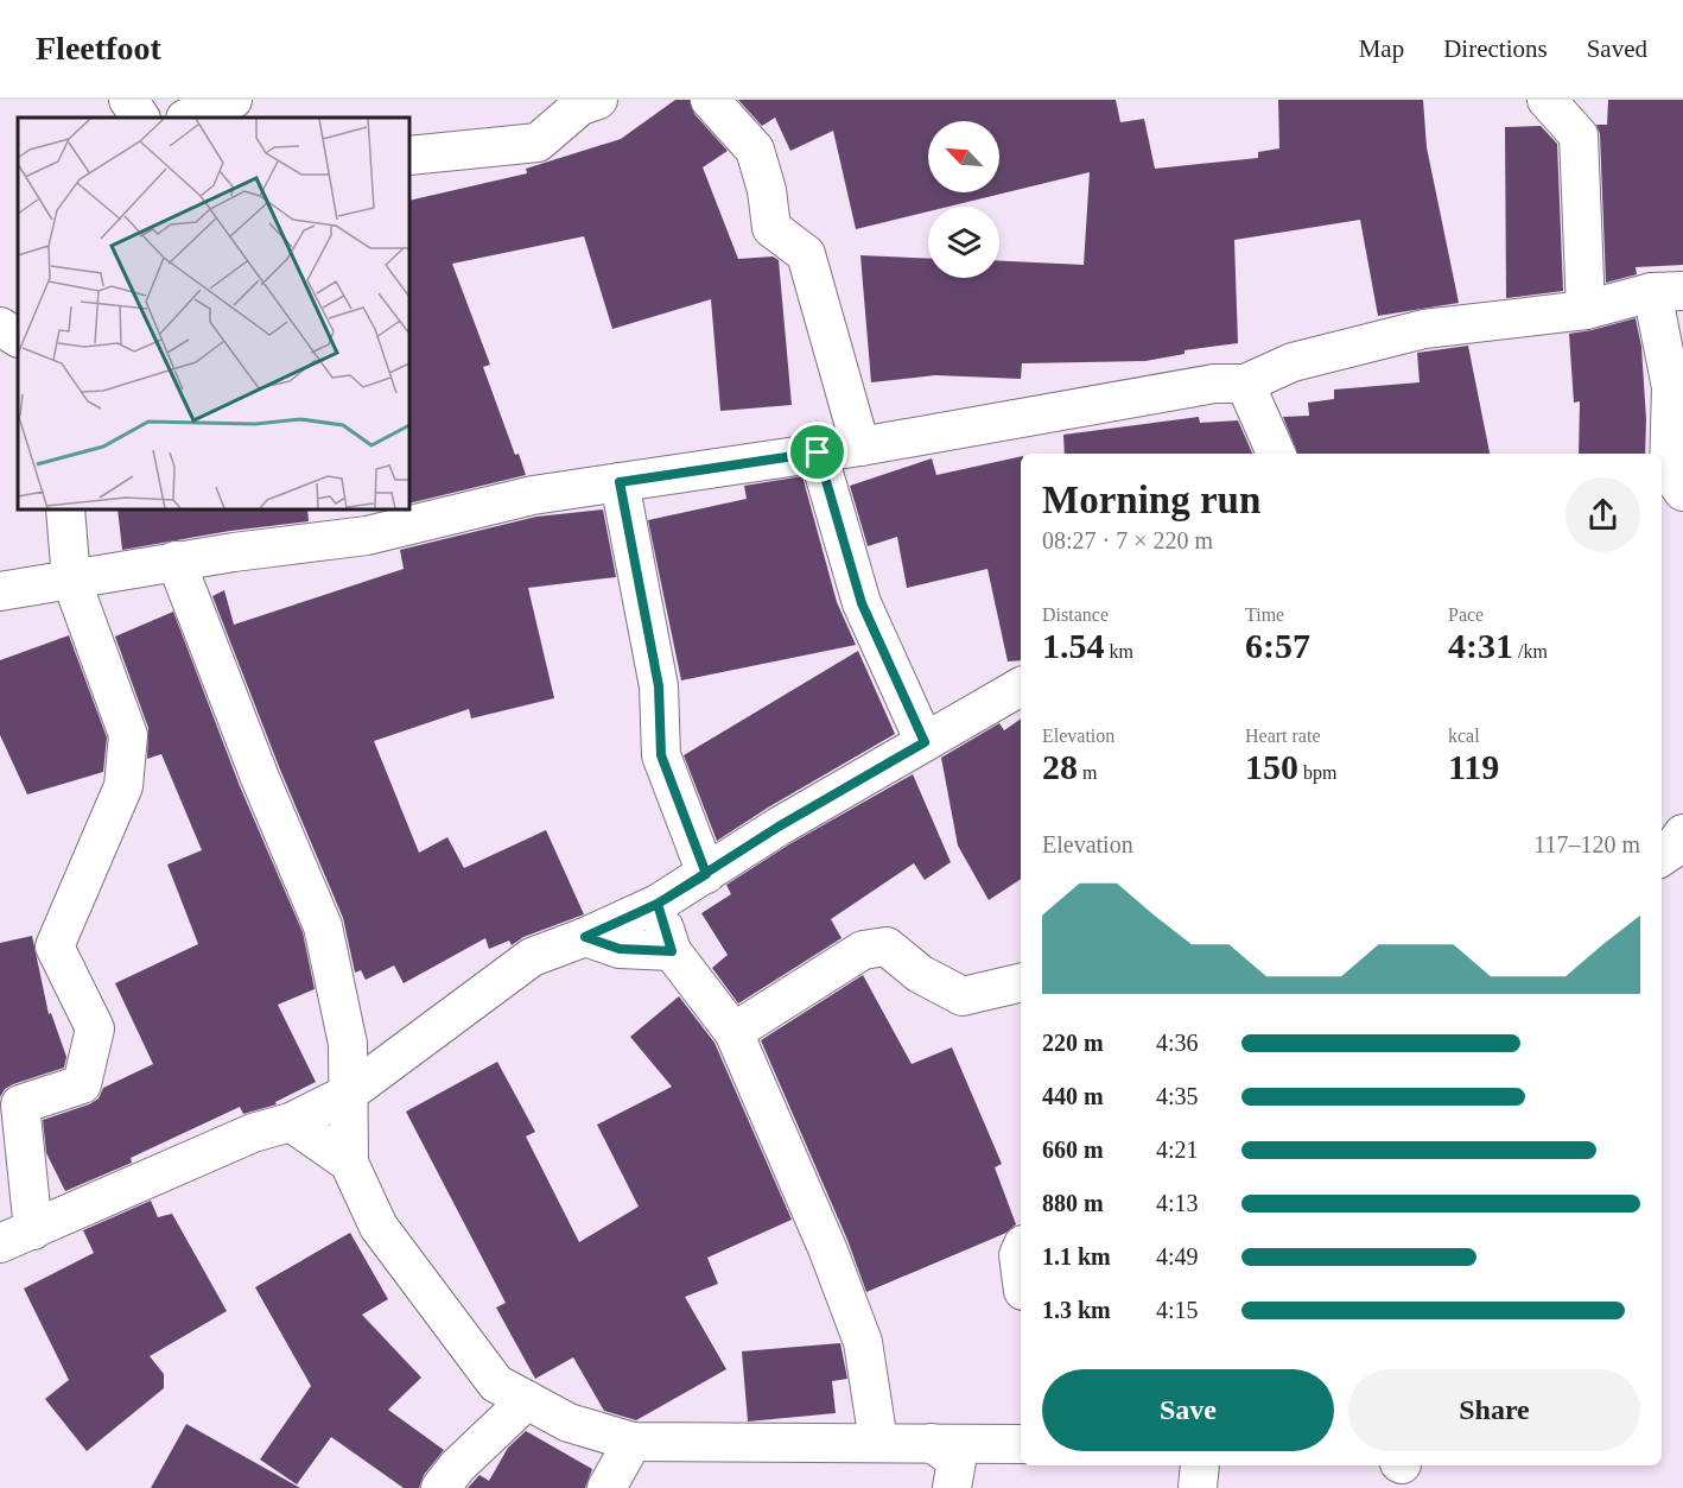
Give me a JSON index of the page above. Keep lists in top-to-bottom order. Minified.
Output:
{"north":"top left","page":{"header":"Fleetfoot","nav":["Map","Directions","Saved"],"heading":["Morning run","08:27 · 7 × 220 m"],"stats":[["Distance","1.54 km"],["Time","6:57"],["Pace","4:31 /km"],["Elevation","28 m"],["Heart rate","150 bpm"],["kcal","119"]],"chart":["Elevation","117–120 m"],"list":[{"name":"220 m","note":"4:36"},{"name":"440 m","note":"4:35"},{"name":"660 m","note":"4:21"},{"name":"880 m","note":"4:13"},{"name":"1.1 km","note":"4:49"},{"name":"1.3 km","note":"4:15"}],"buttons":["Save","Share"]}}
